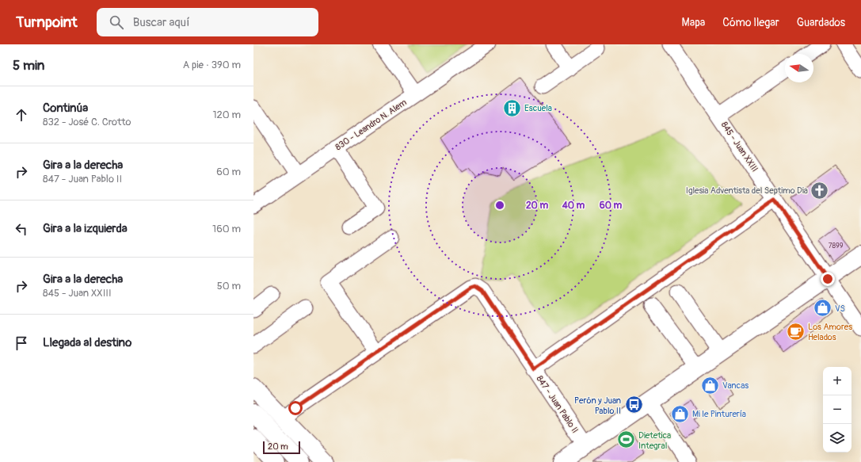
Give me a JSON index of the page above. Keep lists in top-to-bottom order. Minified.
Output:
{"streets":{"street":["830 - Leandro N. Alem","845 - Juan XXIII","847 - Juan Pablo II"]},"places":{"building":["Escuela"],"church":["Iglesia Adventista del Septimo Dia"],"shop":["VS","Vancas","Mi le Pinturería"],"cafe":["Los Amores Helados"],"bus stop":["Perón y Juan Pablo II"],"sports":["Dietetica Integral"]},"house_numbers":["7899"],"scale_bar":"20 m","north":"left","page":{"header":"Turnpoint","search":"Buscar aquí","nav":["Mapa","Cómo llegar","Guardados"],"heading":["5 min","A pie · 390 m"],"list":[["Continúa","832 - José C. Crotto","120 m"],["Gira a la derecha","847 - Juan Pablo II","60 m"],["Gira a la izquierda","160 m"],["Gira a la derecha","845 - Juan XXIII","50 m"],"Llegada al destino"],"map_buttons":["+","−"],"scale":"20 m"},"rings":["20 m","40 m","60 m"]}
